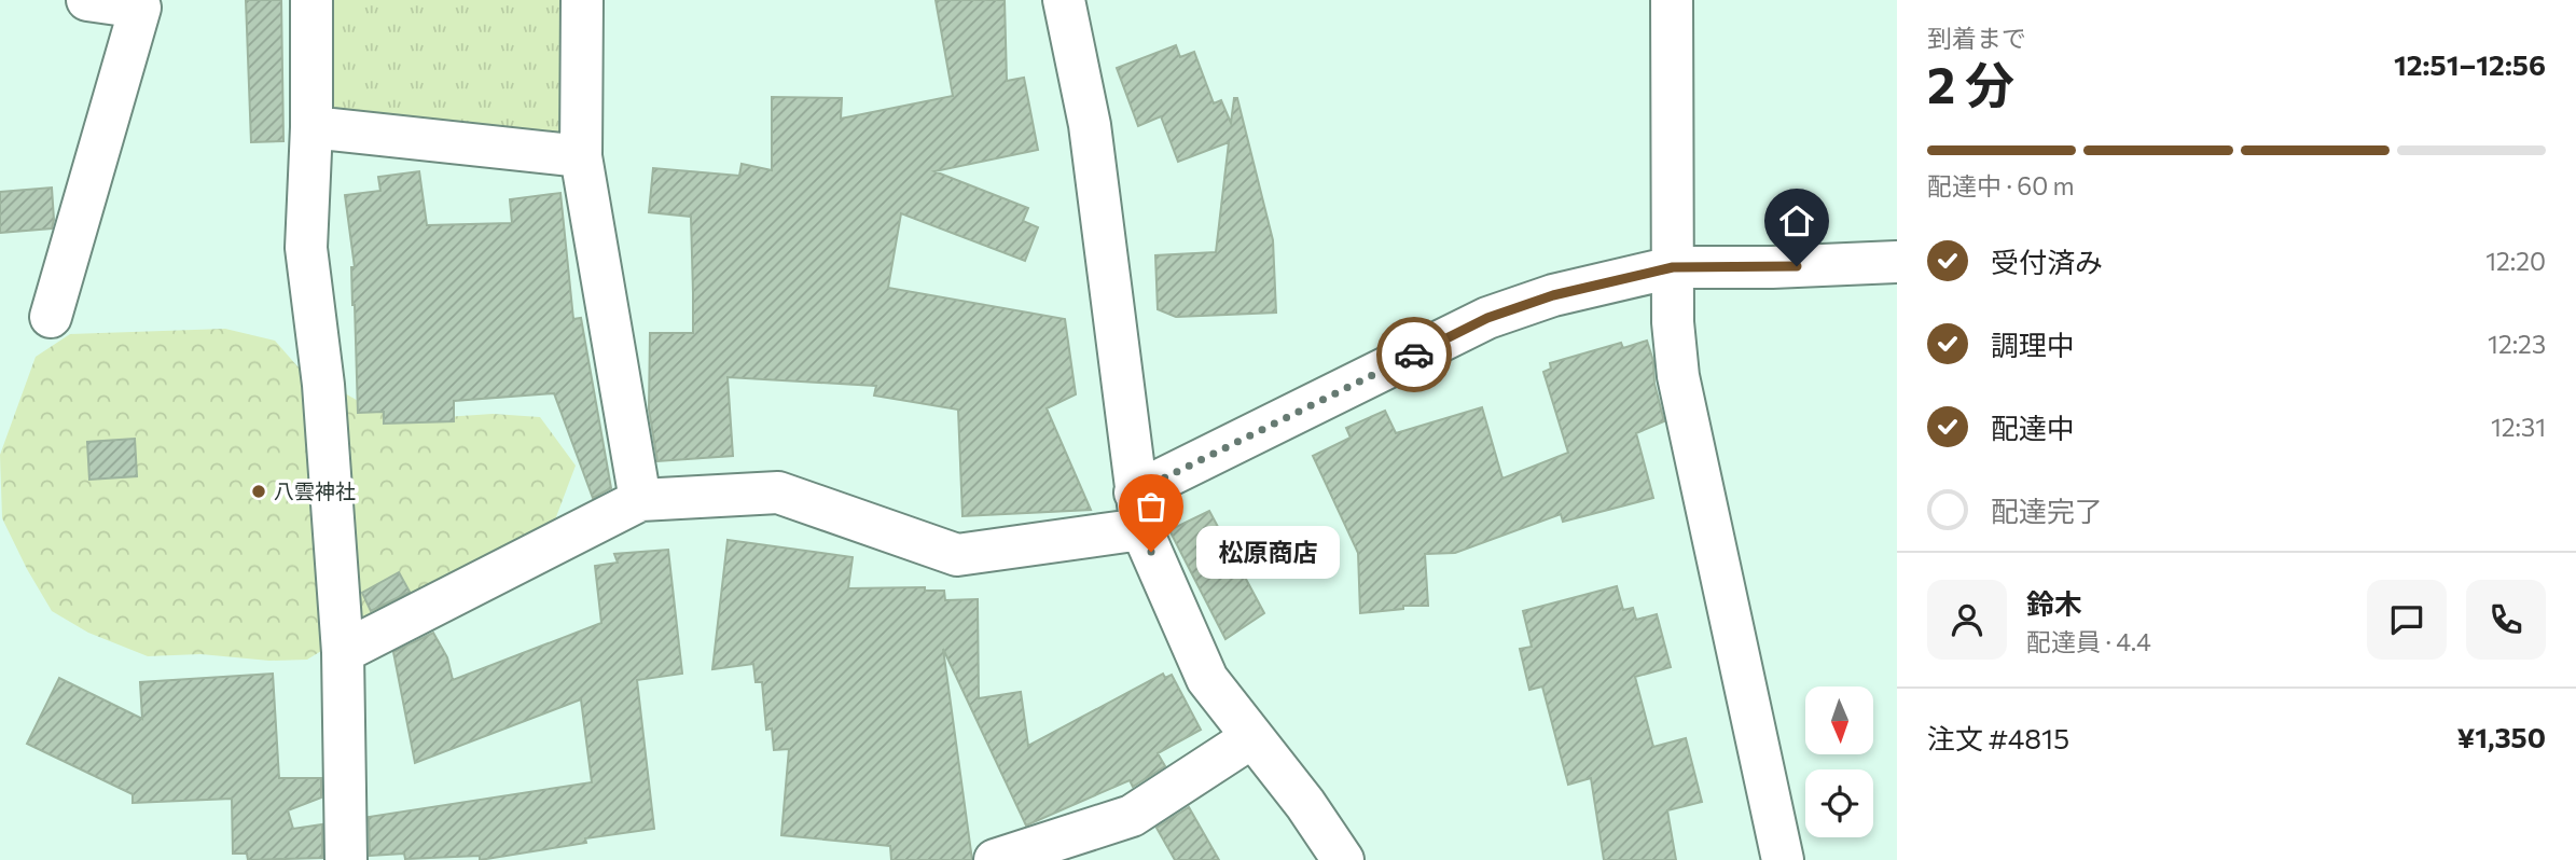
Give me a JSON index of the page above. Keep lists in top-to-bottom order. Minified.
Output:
{"places":["八雲神社","松原商店"],"north":"bottom","page":{"heading":["2 分","到着まで","12:51–12:56"],"panel":["鈴木","配達員 · 4.4","注文 #4815","¥1,350"],"bar":"配達中 · 60 m","list":[["受付済み","12:20"],["調理中","12:23"],["配達中","12:31"],"配達完了"],"bubble":"松原商店"}}
